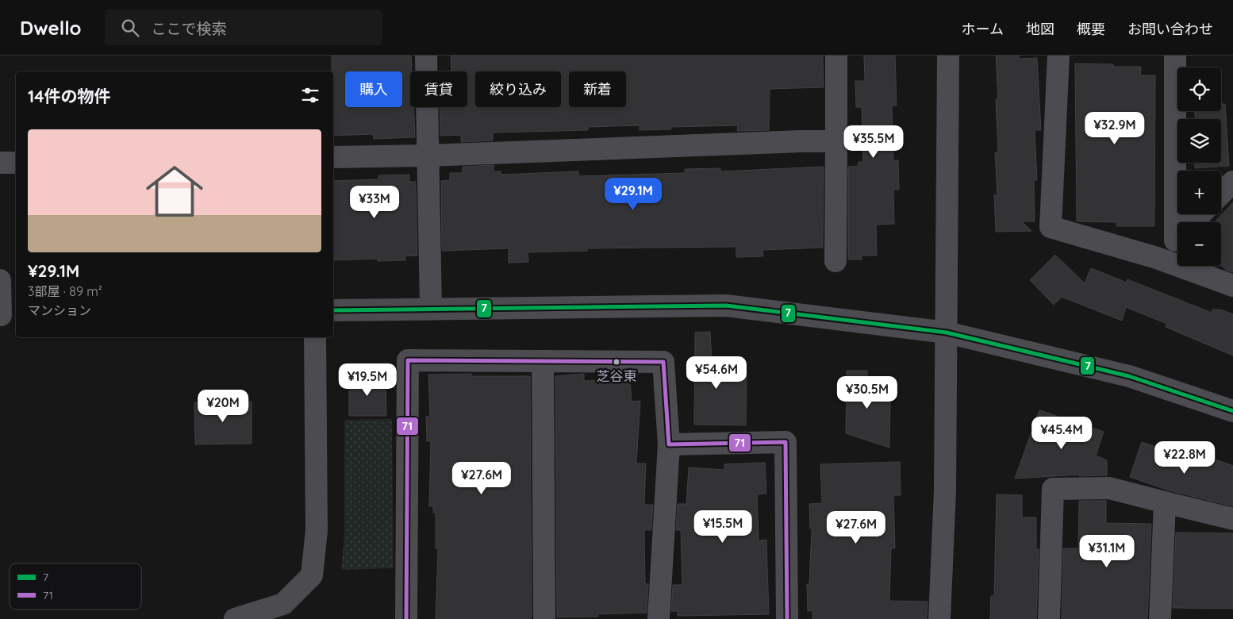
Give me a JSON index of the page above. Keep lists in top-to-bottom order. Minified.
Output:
{"places":["芝谷東"],"lines":["transit line 7","transit line 71"],"legend":["7","71"],"page":{"header":"Dwello","search":"ここで検索","nav":["ホーム","地図","概要","お問い合わせ"],"map_buttons":["+","−"],"chip":["購入","賃貸","絞り込み","新着"],"heading":"14件の物件","price":["¥32.9M","¥35.5M","¥29.1M","¥33M","¥54.6M","¥19.5M","¥30.5M","¥20M","¥45.4M","¥22.8M","¥27.6M","¥15.5M","¥27.6M","¥31.1M"],"list":[{"name":"¥29.1M","note":"3部屋 · 89 m² · マンション"}]}}
